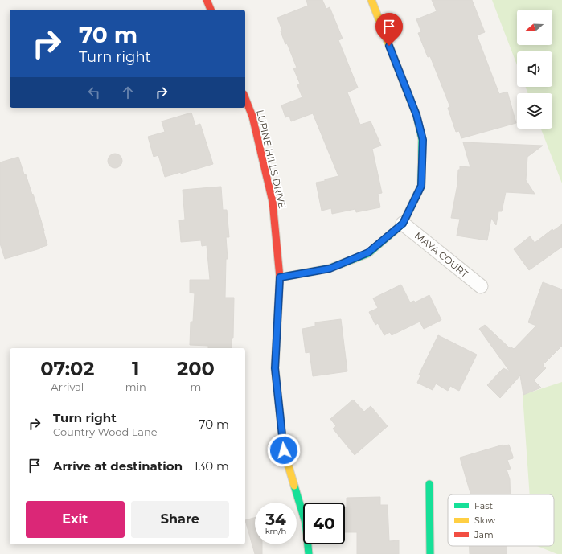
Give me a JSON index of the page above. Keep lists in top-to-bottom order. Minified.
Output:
{"streets":{"street":["LUPINE HILLS DRIVE","MAYA COURT"]},"legend":["Fast","Slow","Jam"],"north":"left","page":{"turn":["70 m","Turn right"],"eta":["07:02","Arrival","1","min","200","m"],"list":[{"name":"Turn right","note":"Country Wood Lane","value":"70 m"},{"name":"Arrive at destination","value":"130 m"}],"buttons":["Exit","Share"],"speed":"34 km/h","limit":"40"}}
